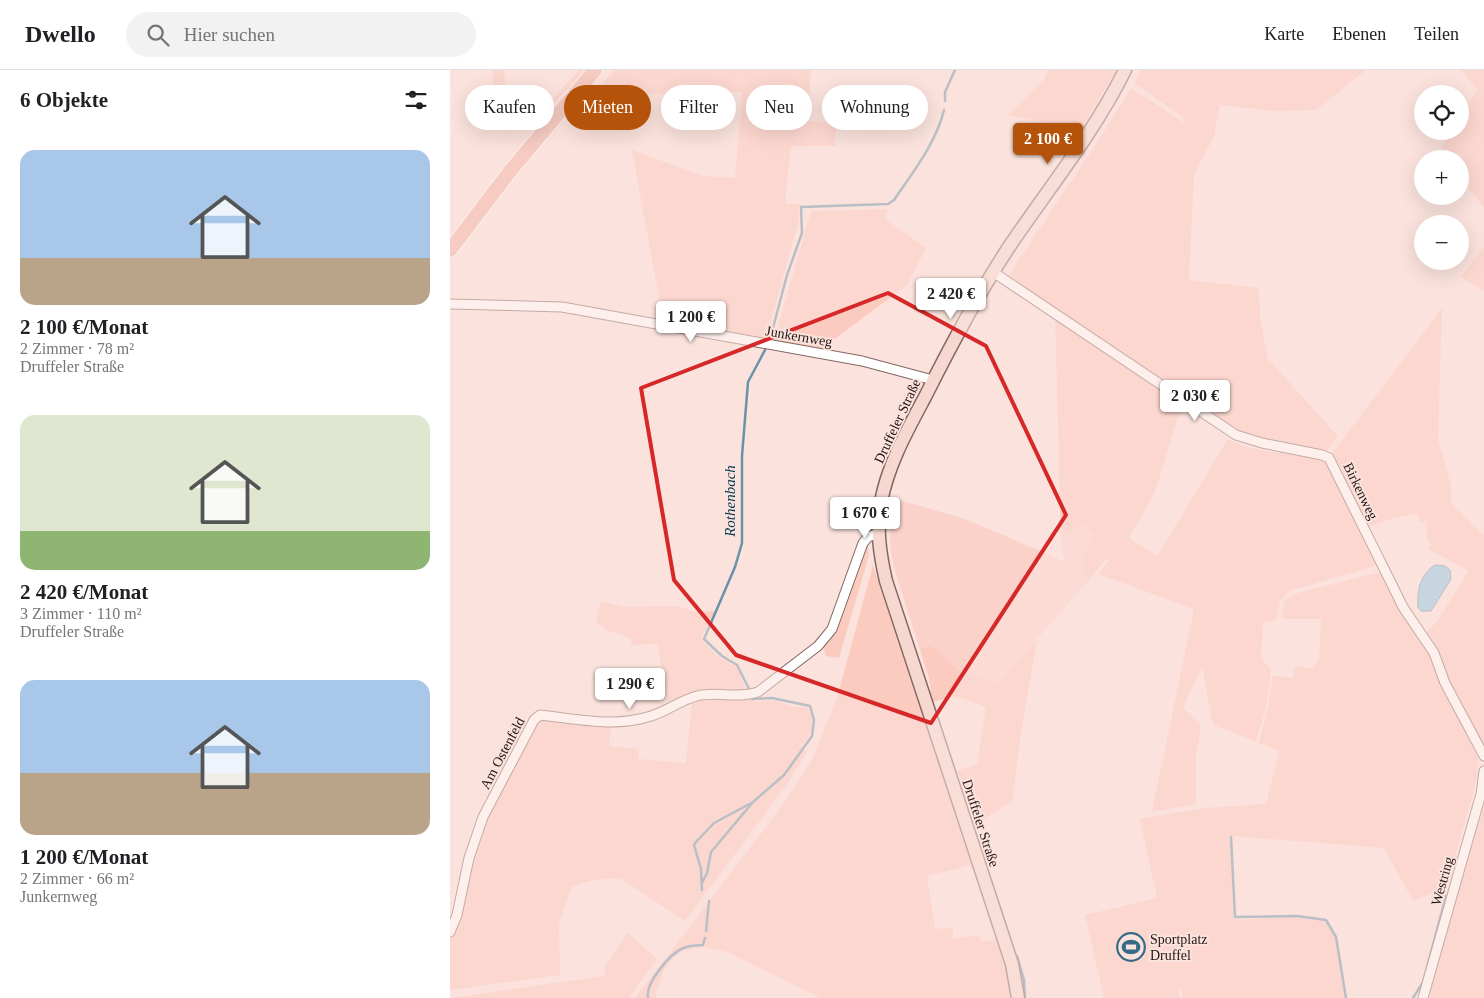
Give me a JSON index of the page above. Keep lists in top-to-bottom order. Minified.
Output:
{"streets":{"street":["Junkernweg","Druffeler Straße","Birkenweg","Am Ostenfeld","Westring"]},"crossings":[["Junkernweg","Druffeler Straße"],["Druffeler Straße","Birkenweg"],["Druffeler Straße","Am Ostenfeld"]],"water":["Rothenbach"],"places":{"sports":["Sportplatz Druffel"]},"page":{"header":"Dwello","search":"Hier suchen","nav":["Karte","Ebenen","Teilen"],"heading":"6 Objekte","map_buttons":["+","−"],"chip":["Kaufen","Mieten","Filter","Neu","Wohnung"],"price":["2 100 €","2 420 €","1 200 €","2 030 €","1 670 €","1 290 €"],"list":[{"name":"2 100 €/Monat","note":"2 Zimmer · 78 m² · Druffeler Straße"},{"name":"2 420 €/Monat","note":"3 Zimmer · 110 m² · Druffeler Straße"},{"name":"1 200 €/Monat","note":"2 Zimmer · 66 m² · Junkernweg"}]}}
